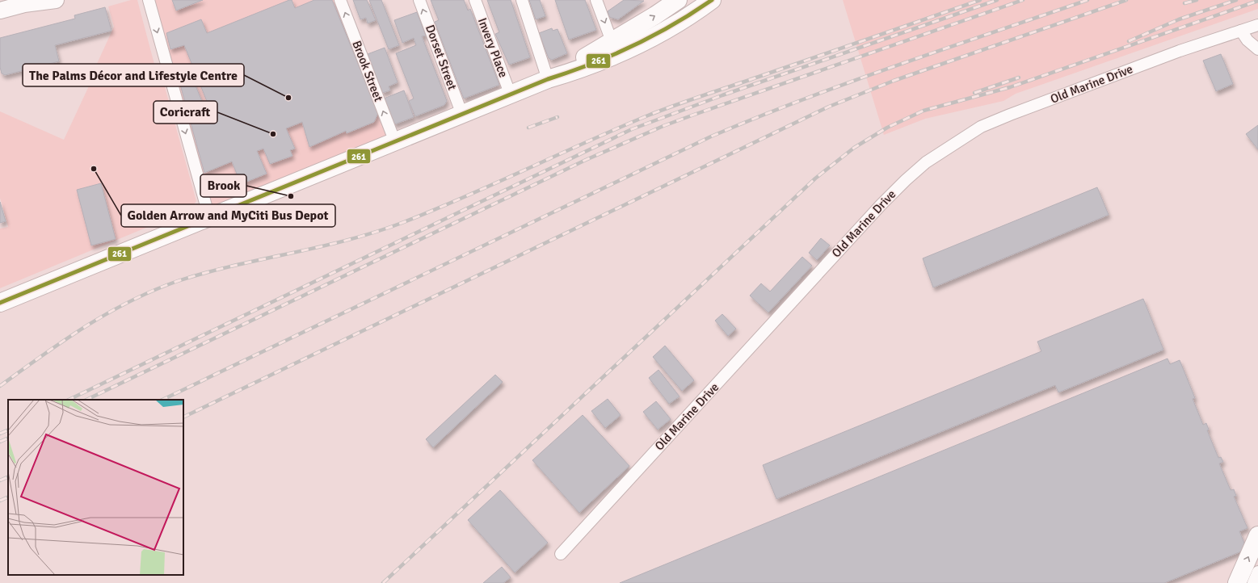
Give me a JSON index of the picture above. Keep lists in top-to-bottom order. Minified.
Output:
{"streets":{"street":["Invery Place","Dorset Street","Brook Street","Old Marine Drive"]},"one_way":["Brook Street"],"places":["The Palms Décor and Lifestyle Centre","Coricraft","Golden Arrow and MyCiti Bus Depot","Brook"],"lines":["transit line 261"]}
